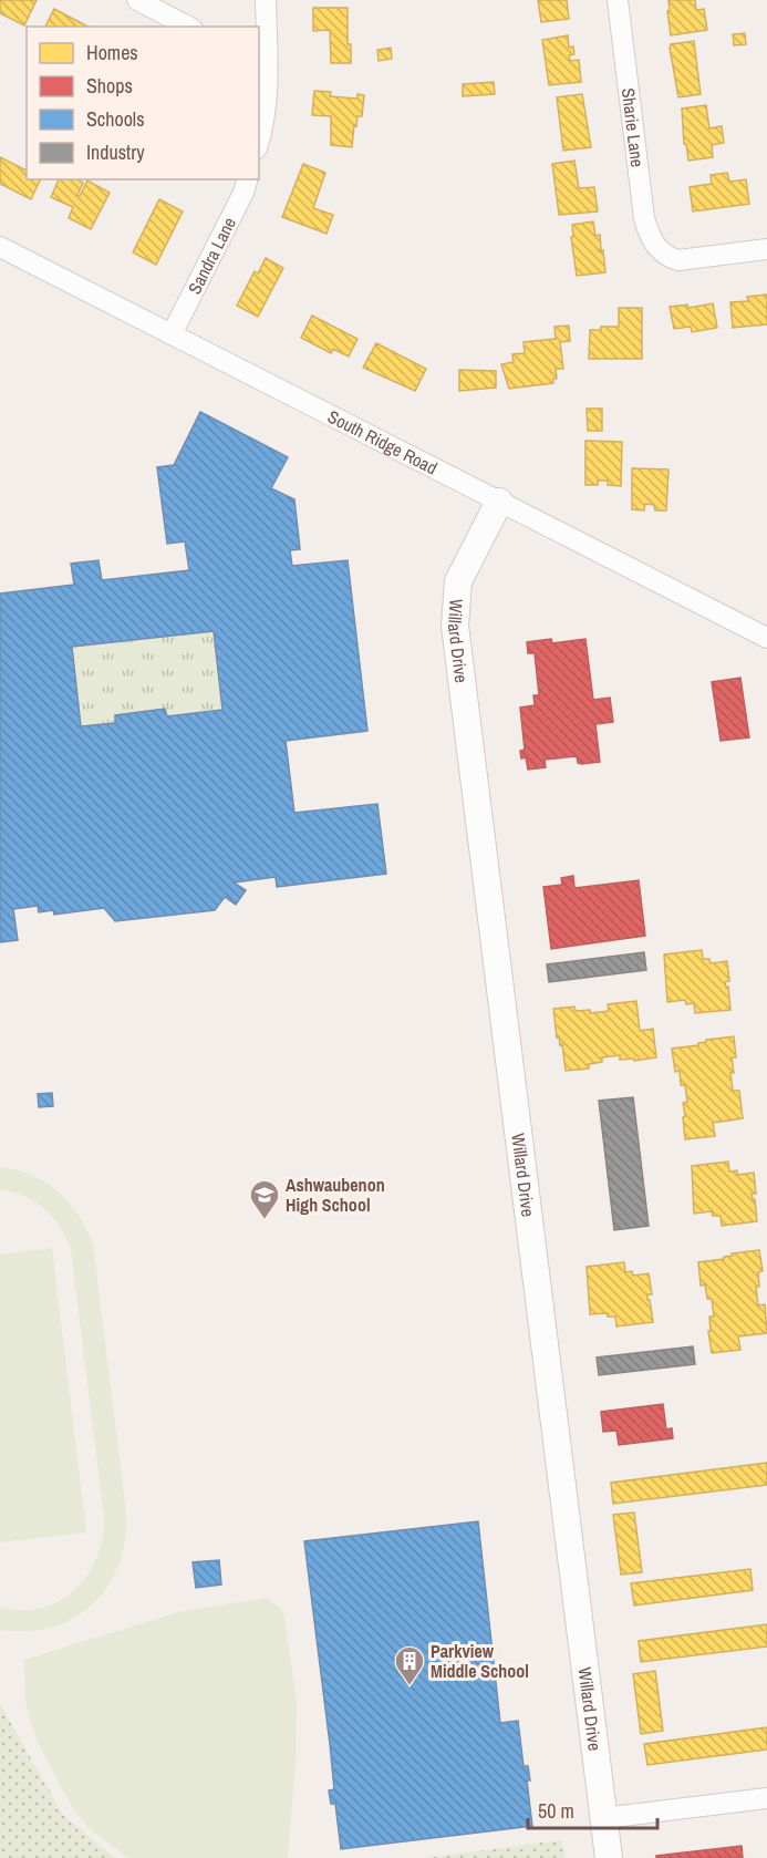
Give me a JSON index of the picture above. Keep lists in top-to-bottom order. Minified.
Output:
{"streets":{"street":["Sharie Lane","Sandra Lane","South Ridge Road","Willard Drive"]},"crossings":[["Sandra Lane","South Ridge Road"],["South Ridge Road","Willard Drive"]],"places":{"school or university":["Ashwaubenon High School"],"building":["Parkview Middle School"]},"legend":["Homes","Shops","Schools","Industry"],"scale_bar":"50 m"}
